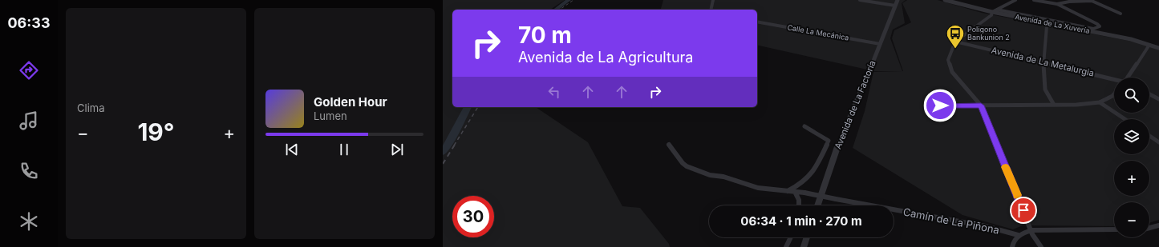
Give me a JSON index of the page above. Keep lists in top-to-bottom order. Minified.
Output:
{"streets":{"street":["Avenida de La Xuvería","Calle La Mecánica","Avenida de La Metalurgia","Avenida de La Factoría","Camín de La Piñona"]},"crossings":[["Calle La Mecánica","Avenida de La Factoría"]],"places":{"bus stop":["Poligono Bankunion 2"]},"page":{"tabs":"06:33","tile":"Clima","turn":["70 m","Avenida de La Agricultura"],"map_buttons":["+","−"],"song":["Golden Hour","Lumen"],"heat":["−","19°","+"],"limit":"30","trip":"06:34 · 1 min · 270 m"}}
